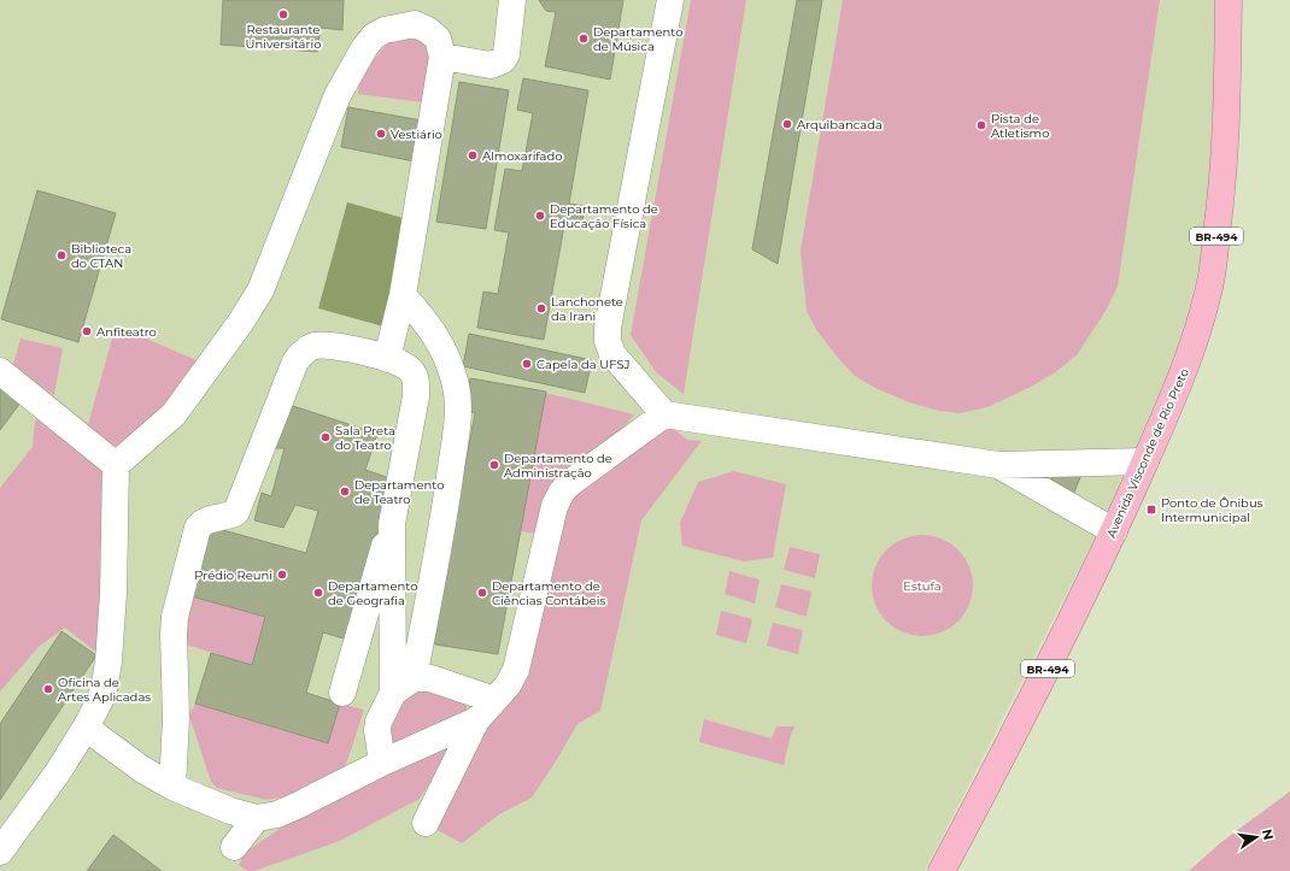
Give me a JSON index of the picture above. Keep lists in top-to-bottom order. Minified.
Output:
{"streets":{"highway":["BR-494","Avenida Visconde de Rio Preto"]},"parks":["Estufa"],"places":{"other":["Restaurante Universitário","Departamento de Música","Arquibancada","Pista de Atletismo","Vestiário","Almoxarifado","Departamento de Educação Física","Biblioteca do CTAN","Lanchonete da Irani","Anfiteatro","Capela da UFSJ","Sala Preta do Teatro","Departamento de Administração","Departamento de Teatro","Prédio Reuni","Departamento de Geografia","Departamento de Ciências Contábeis","Oficina de Artes Aplicadas"],"transit":["Ponto de Ônibus Intermunicipal"]},"north":"right"}
